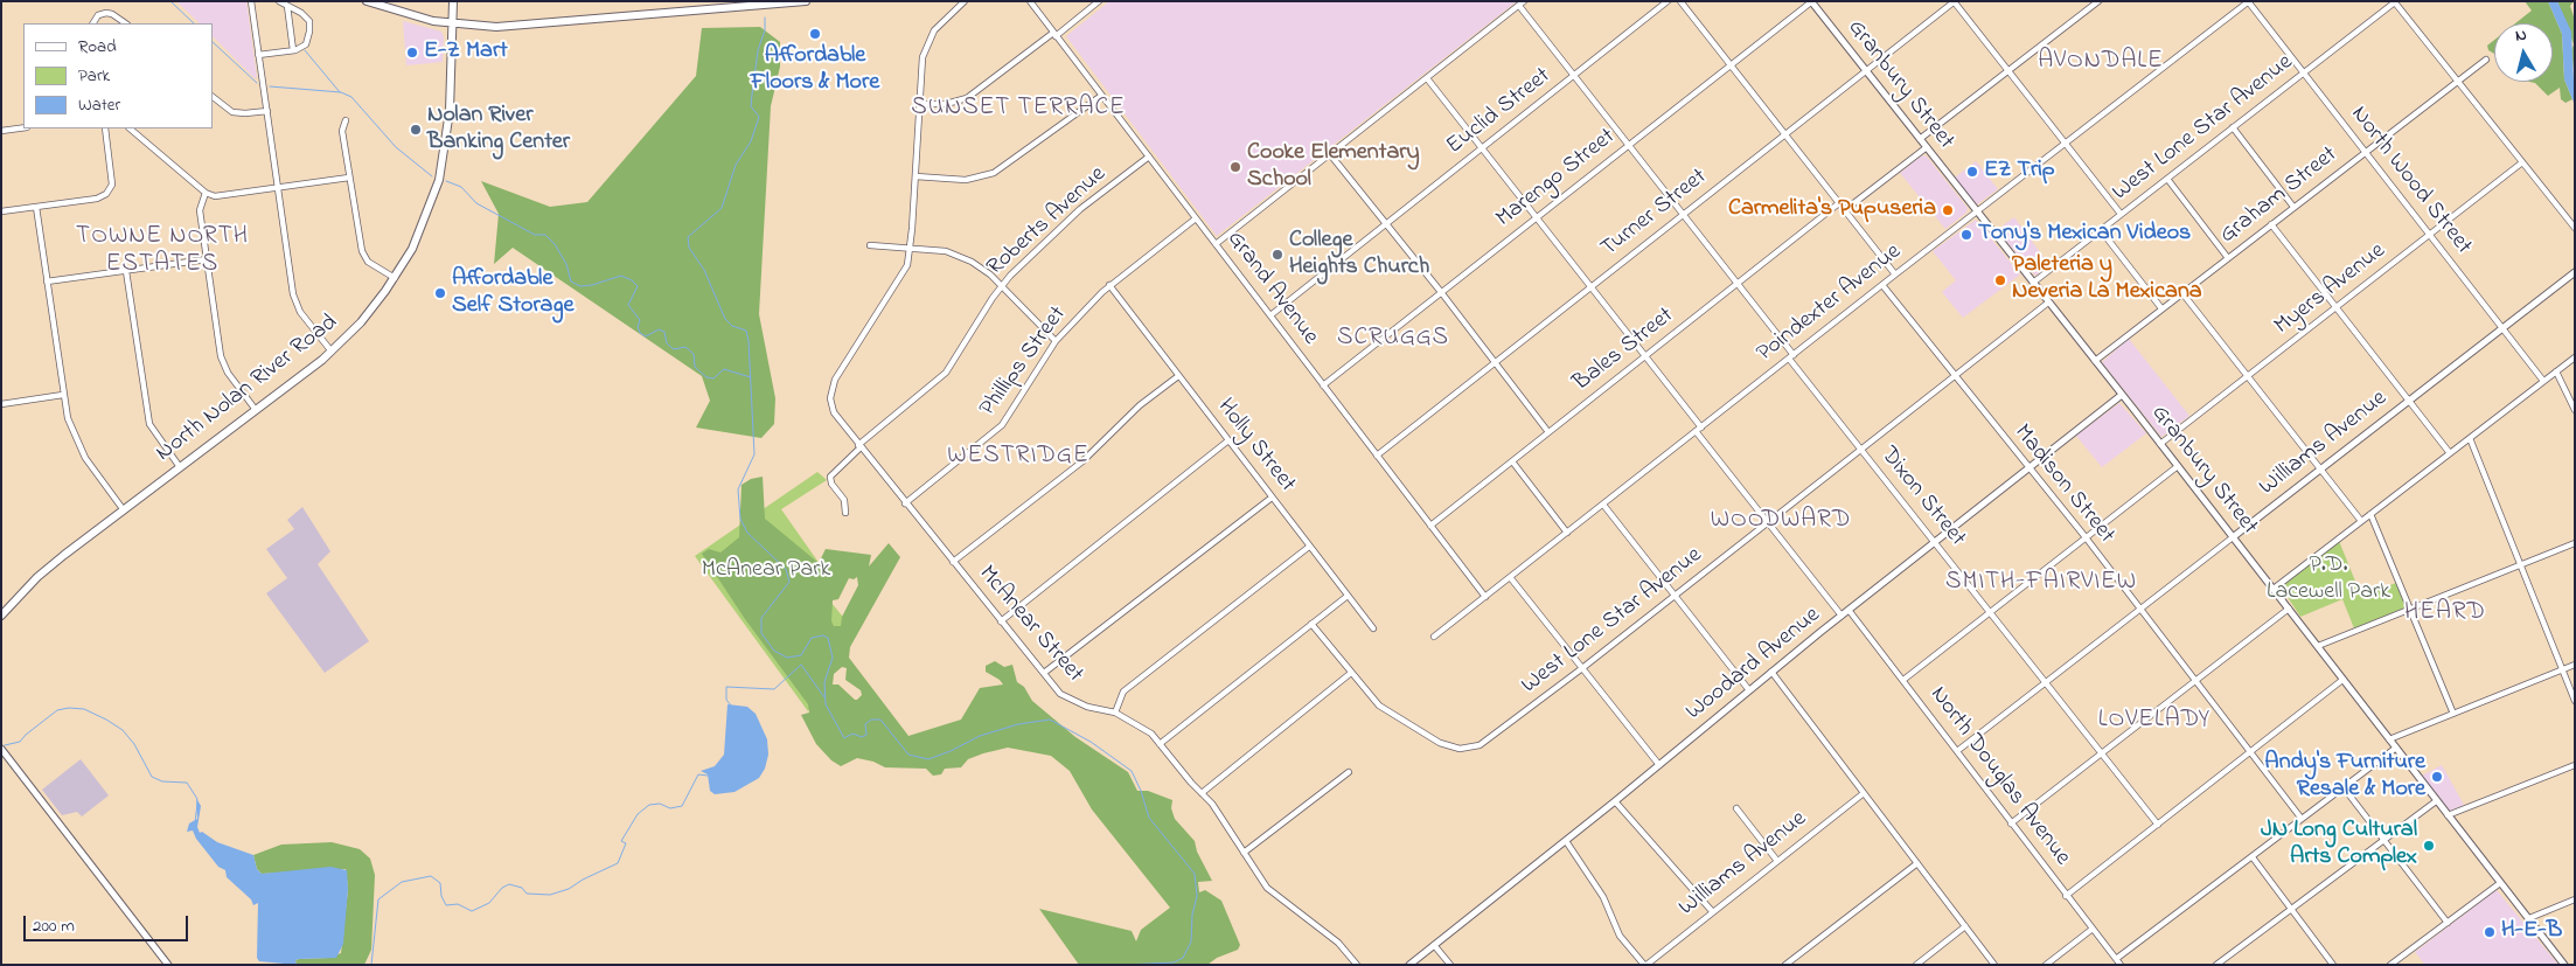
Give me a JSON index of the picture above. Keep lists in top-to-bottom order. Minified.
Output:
{"streets":{"main road":["North Nolan River Road"],"street":["Granbury Street","Euclid Street","West Lone Star Avenue","Marengo Street","North Wood Street","Graham Street","Turner Street","Roberts Avenue","Grand Avenue","Myers Avenue","Poindexter Avenue","Bales Street","Phillips Street","Williams Avenue","Holly Street","Madison Street","Dixon Street","McAnear Street","Woodard Avenue","North Douglas Avenue"]},"crossings":[["Granbury Street","West Lone Star Avenue"],["Granbury Street","Marengo Street"],["Granbury Street","Graham Street"],["Granbury Street","Turner Street"],["Granbury Street","Myers Avenue"],["Granbury Street","Poindexter Avenue"],["Granbury Street","Williams Avenue"],["Granbury Street","Woodard Avenue"],["Euclid Street","Grand Avenue"],["Euclid Street","Dixon Street"],["West Lone Star Avenue","North Wood Street"],["West Lone Star Avenue","Madison Street"],["West Lone Star Avenue","Dixon Street"],["Marengo Street","Grand Avenue"],["Marengo Street","Dixon Street"],["North Wood Street","Graham Street"],["North Wood Street","Myers Avenue"],["North Wood Street","Poindexter Avenue"],["North Wood Street","Williams Avenue"],["Turner Street","Grand Avenue"],["Turner Street","Dixon Street"],["Roberts Avenue","Grand Avenue"],["Roberts Avenue","McAnear Street"],["Grand Avenue","Poindexter Avenue"],["Grand Avenue","Bales Street"],["Grand Avenue","Phillips Street"],["Poindexter Avenue","Madison Street"],["Poindexter Avenue","Dixon Street"],["Bales Street","Dixon Street"],["Phillips Street","Holly Street"],["Phillips Street","McAnear Street"],["Williams Avenue","Madison Street"],["Williams Avenue","Dixon Street"],["Williams Avenue","North Douglas Avenue"],["Madison Street","Woodard Avenue"],["Dixon Street","Woodard Avenue"],["Woodard Avenue","North Douglas Avenue"]],"districts":["AVONDALE","SUNSET TERRACE","TOWNE NORTH ESTATES","SCRUGGS","WESTRIDGE","WOODWARD","SMITH-FAIRVIEW","HEARD","LOVELADY"],"parks":["P.D. Lacewell Park","McAnear Park"],"places":["Affordable Floors & More","E-Z Mart","Nolan River Banking Center","Cooke Elementary School","EZ Trip","Carmelita's Pupuseria","Tony's Mexican Videos","College Heights Church","Paleteria y Neveria La Mexicana","Affordable Self Storage","Andy's Furniture Resale & More","JN Long Cultural Arts Complex","H-E-B"],"legend":["Road","Park","Water"],"scale_bar":"200 m","north":"top"}
